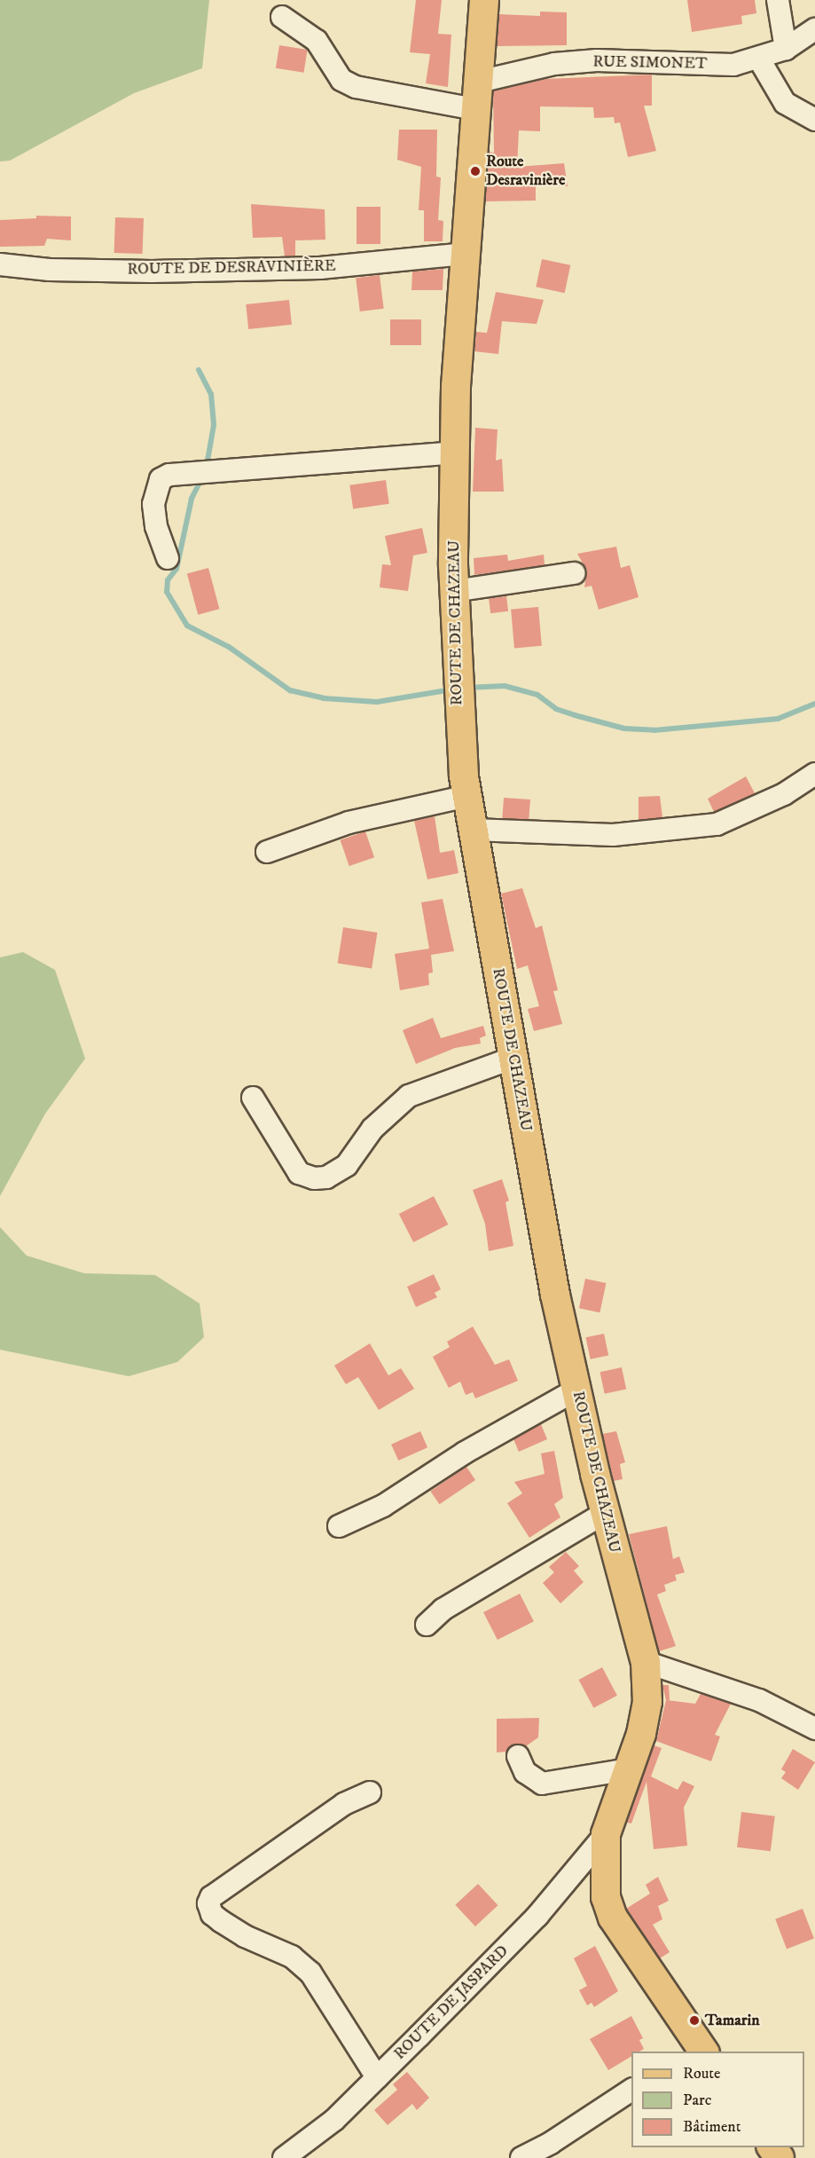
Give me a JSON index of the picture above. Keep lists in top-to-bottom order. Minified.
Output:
{"streets":{"main road":["ROUTE DE CHAZEAU"],"street":["RUE SIMONET","ROUTE DE DESRAVINIÈRE","ROUTE DE JASPARD"]},"crossings":[["RUE SIMONET","ROUTE DE CHAZEAU"],["ROUTE DE DESRAVINIÈRE","ROUTE DE CHAZEAU"],["ROUTE DE CHAZEAU","ROUTE DE JASPARD"]],"places":["Route Desravinière","Tamarin"],"legend":["Route","Parc","Bâtiment"]}
